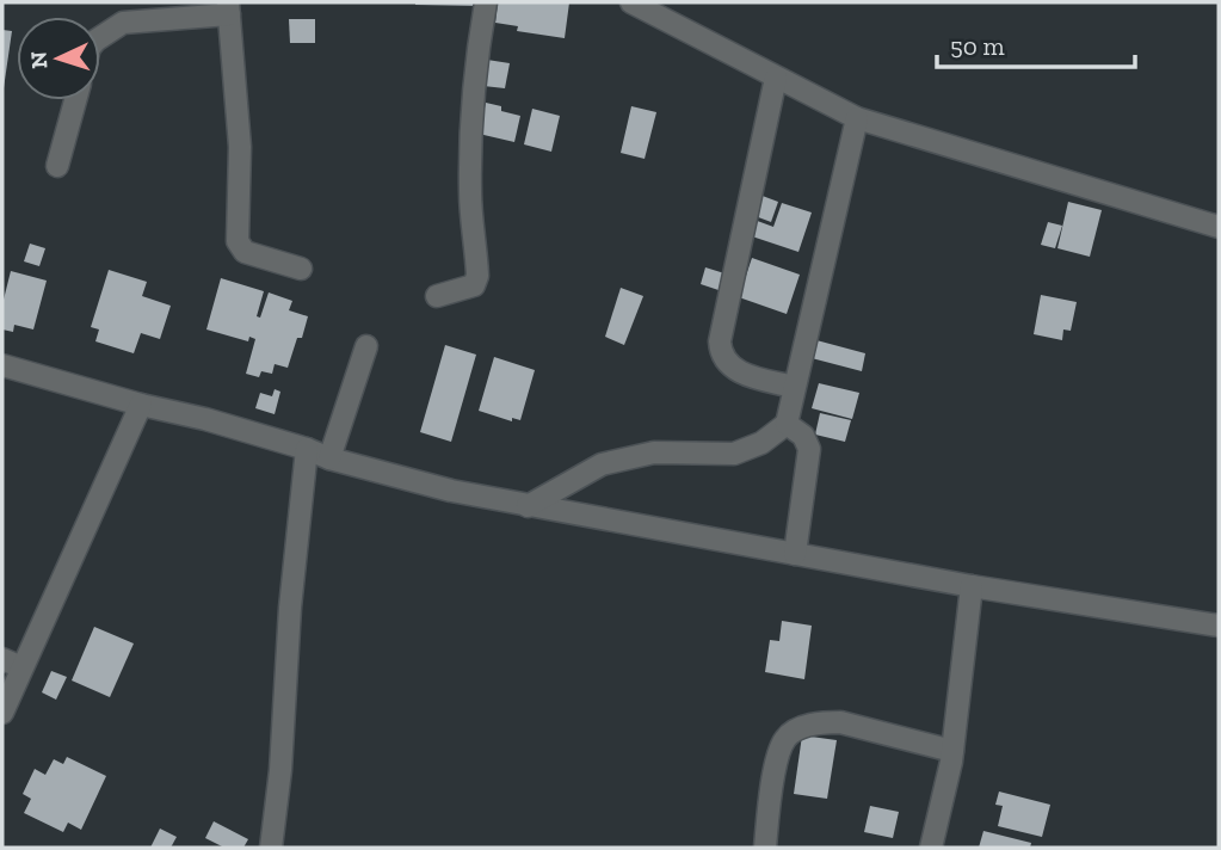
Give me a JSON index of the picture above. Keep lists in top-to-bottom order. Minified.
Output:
{"scale_bar":"50 m","north":"left"}
